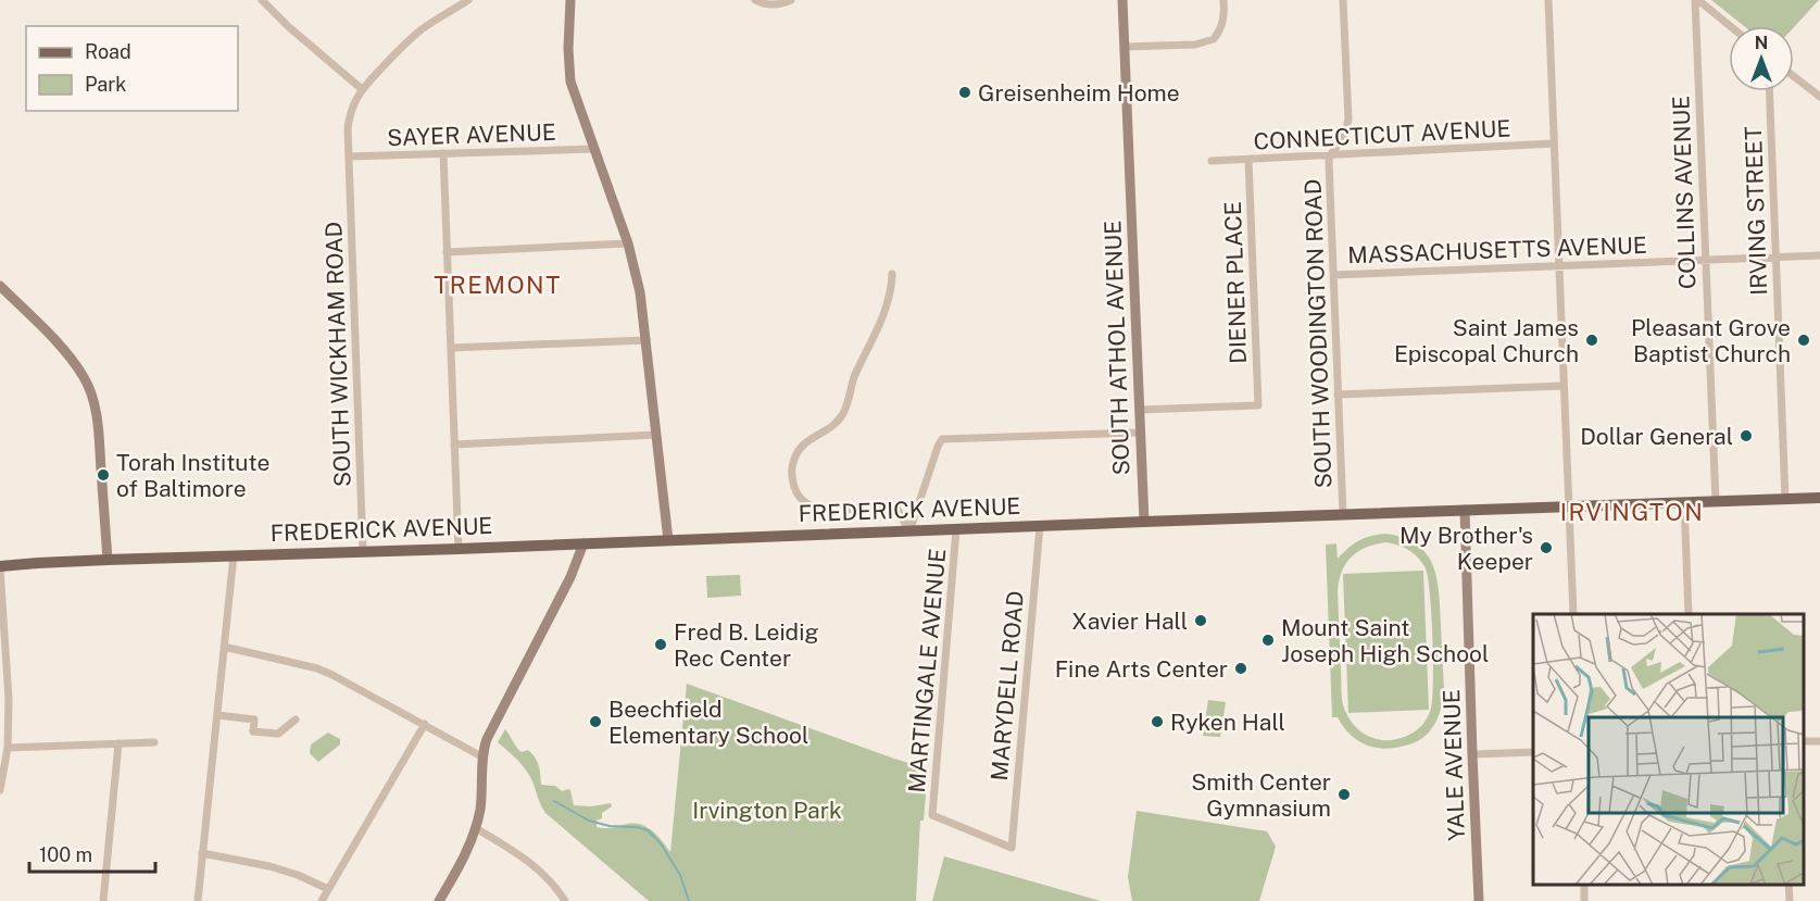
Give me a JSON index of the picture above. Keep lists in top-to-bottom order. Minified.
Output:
{"streets":{"main road":["FREDERICK AVENUE"],"street":["SAYER AVENUE","CONNECTICUT AVENUE","COLLINS AVENUE","IRVING STREET","MASSACHUSETTS AVENUE","DIENER PLACE","SOUTH WOODINGTON ROAD","SOUTH ATHOL AVENUE","SOUTH WICKHAM ROAD","MARTINGALE AVENUE","MARYDELL ROAD","YALE AVENUE"]},"crossings":[["SAYER AVENUE","SOUTH WICKHAM ROAD"],["CONNECTICUT AVENUE","DIENER PLACE"],["CONNECTICUT AVENUE","SOUTH WOODINGTON ROAD"],["COLLINS AVENUE","MASSACHUSETTS AVENUE"],["COLLINS AVENUE","FREDERICK AVENUE"],["IRVING STREET","MASSACHUSETTS AVENUE"],["IRVING STREET","FREDERICK AVENUE"],["MASSACHUSETTS AVENUE","SOUTH WOODINGTON ROAD"],["DIENER PLACE","SOUTH ATHOL AVENUE"],["SOUTH WOODINGTON ROAD","FREDERICK AVENUE"],["SOUTH ATHOL AVENUE","FREDERICK AVENUE"],["SOUTH ATHOL AVENUE","MARTINGALE AVENUE"],["SOUTH WICKHAM ROAD","FREDERICK AVENUE"],["FREDERICK AVENUE","MARTINGALE AVENUE"],["FREDERICK AVENUE","MARYDELL ROAD"],["FREDERICK AVENUE","YALE AVENUE"],["MARTINGALE AVENUE","MARYDELL ROAD"]],"districts":["TREMONT","IRVINGTON"],"parks":["Irvington Park"],"places":["Greisenheim Home","Saint James Episcopal Church","Pleasant Grove Baptist Church","Dollar General","Torah Institute of Baltimore","My Brother's Keeper","Xavier Hall","Mount Saint Joseph High School","Fred B. Leidig Rec Center","Fine Arts Center","Beechfield Elementary School","Ryken Hall","Smith Center Gymnasium"],"legend":["Road","Park"],"scale_bar":"100 m","north":"top"}
